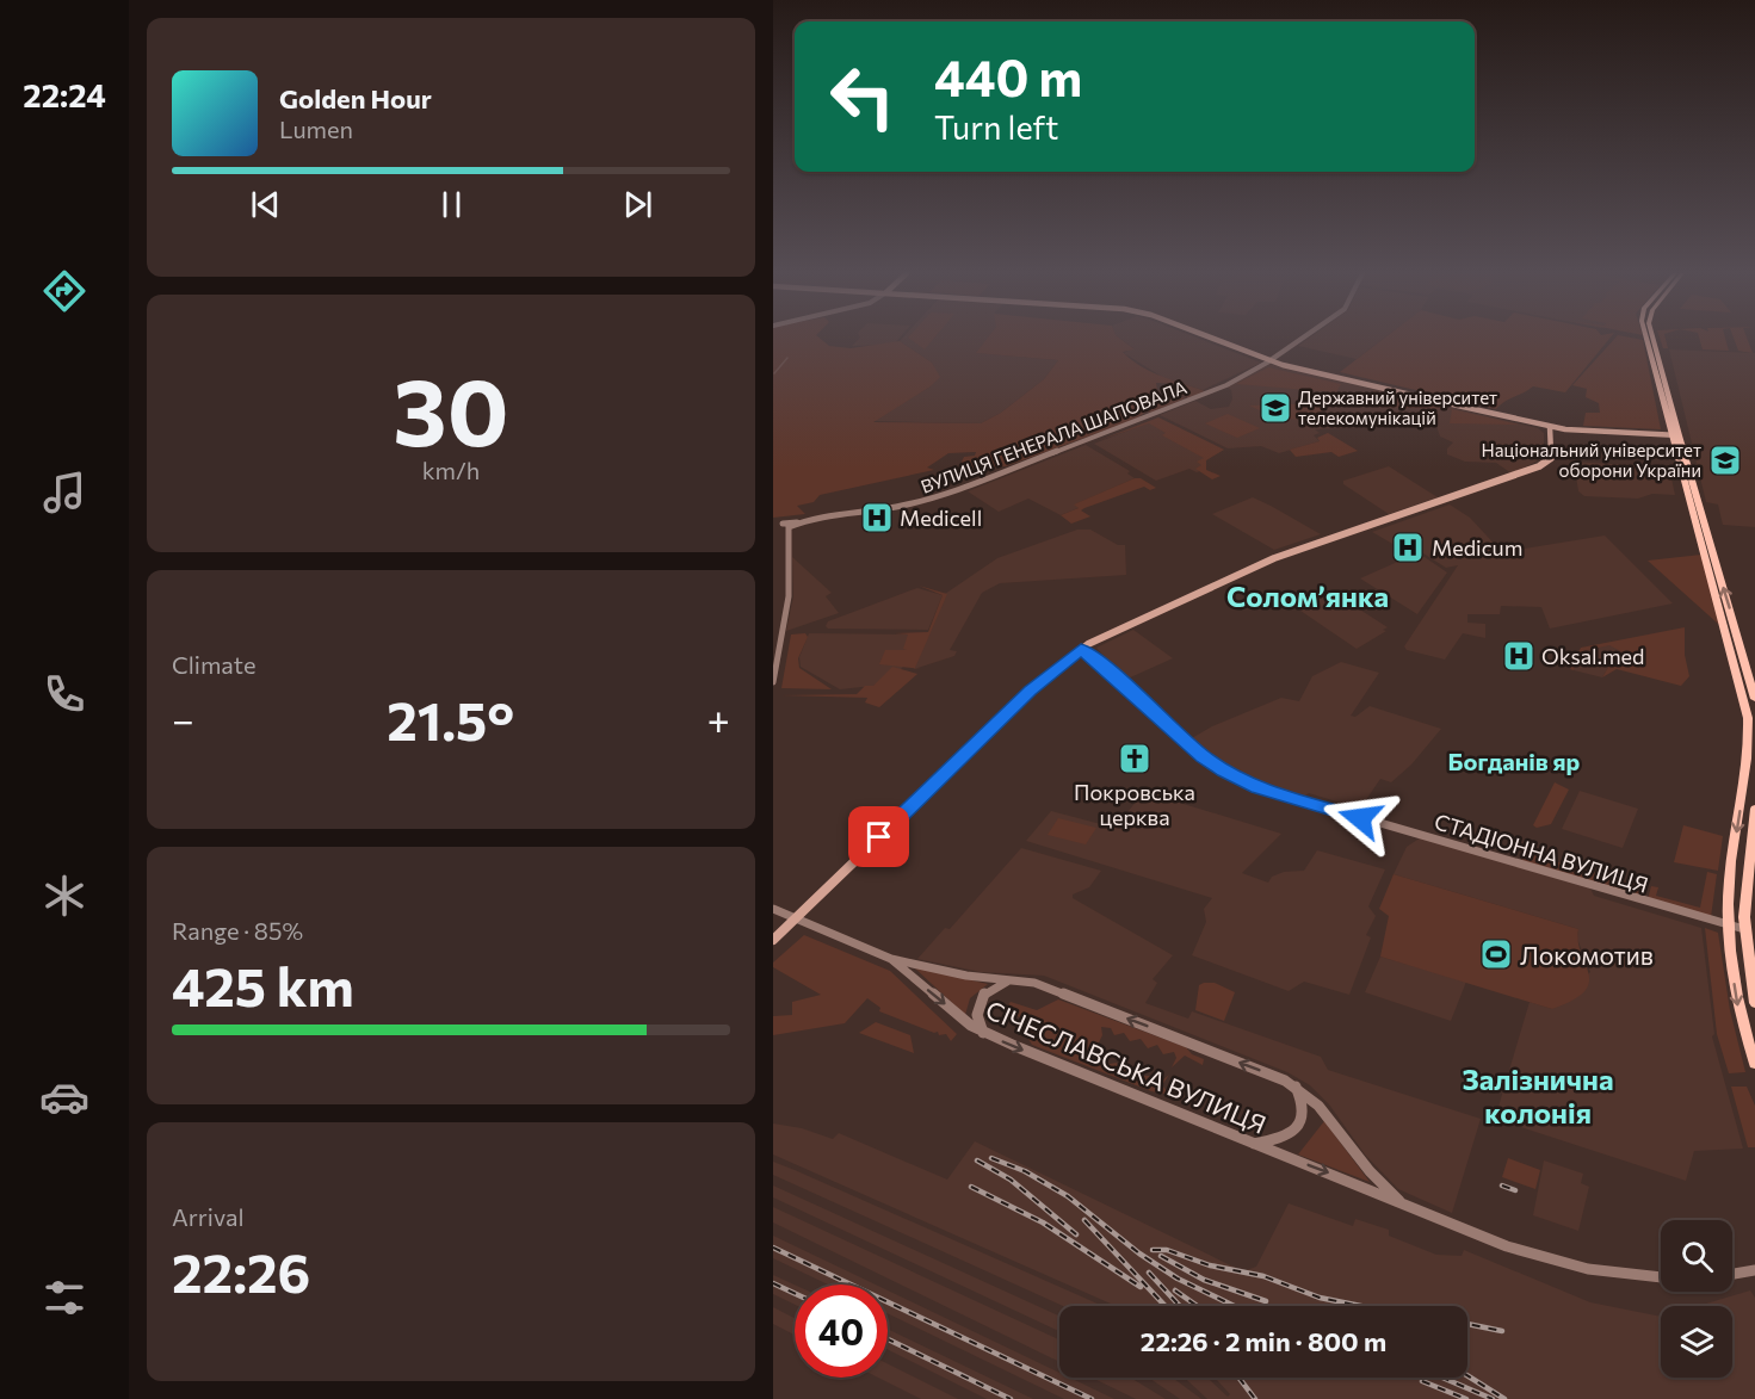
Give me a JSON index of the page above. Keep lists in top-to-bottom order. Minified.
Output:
{"streets":{"street":["ВУЛИЦЯ ГЕНЕРАЛА ШАПОВАЛА","СТАДІОННА ВУЛИЦЯ","СІЧЕСЛАВСЬКА ВУЛИЦЯ"]},"districts":["Соломʼянка","Богданів яр","Залізнична колонія"],"places":{"school or university":["Державний університет телекомунікацій","Національний університет оборони України"],"hospital":["Medicell","Medicum","Oksal.med"],"church":["Покровська церква"],"sports":["Локомотив"]},"page":{"tabs":"22:24","turn":["440 m","Turn left"],"song":["Golden Hour","Lumen"],"tile":[["30","km/h"],"Climate",["Range · 85%","425 km"],["Arrival","22:26"]],"heat":["−","21.5°","+"],"limit":"40","trip":"22:26 · 2 min · 800 m"}}
